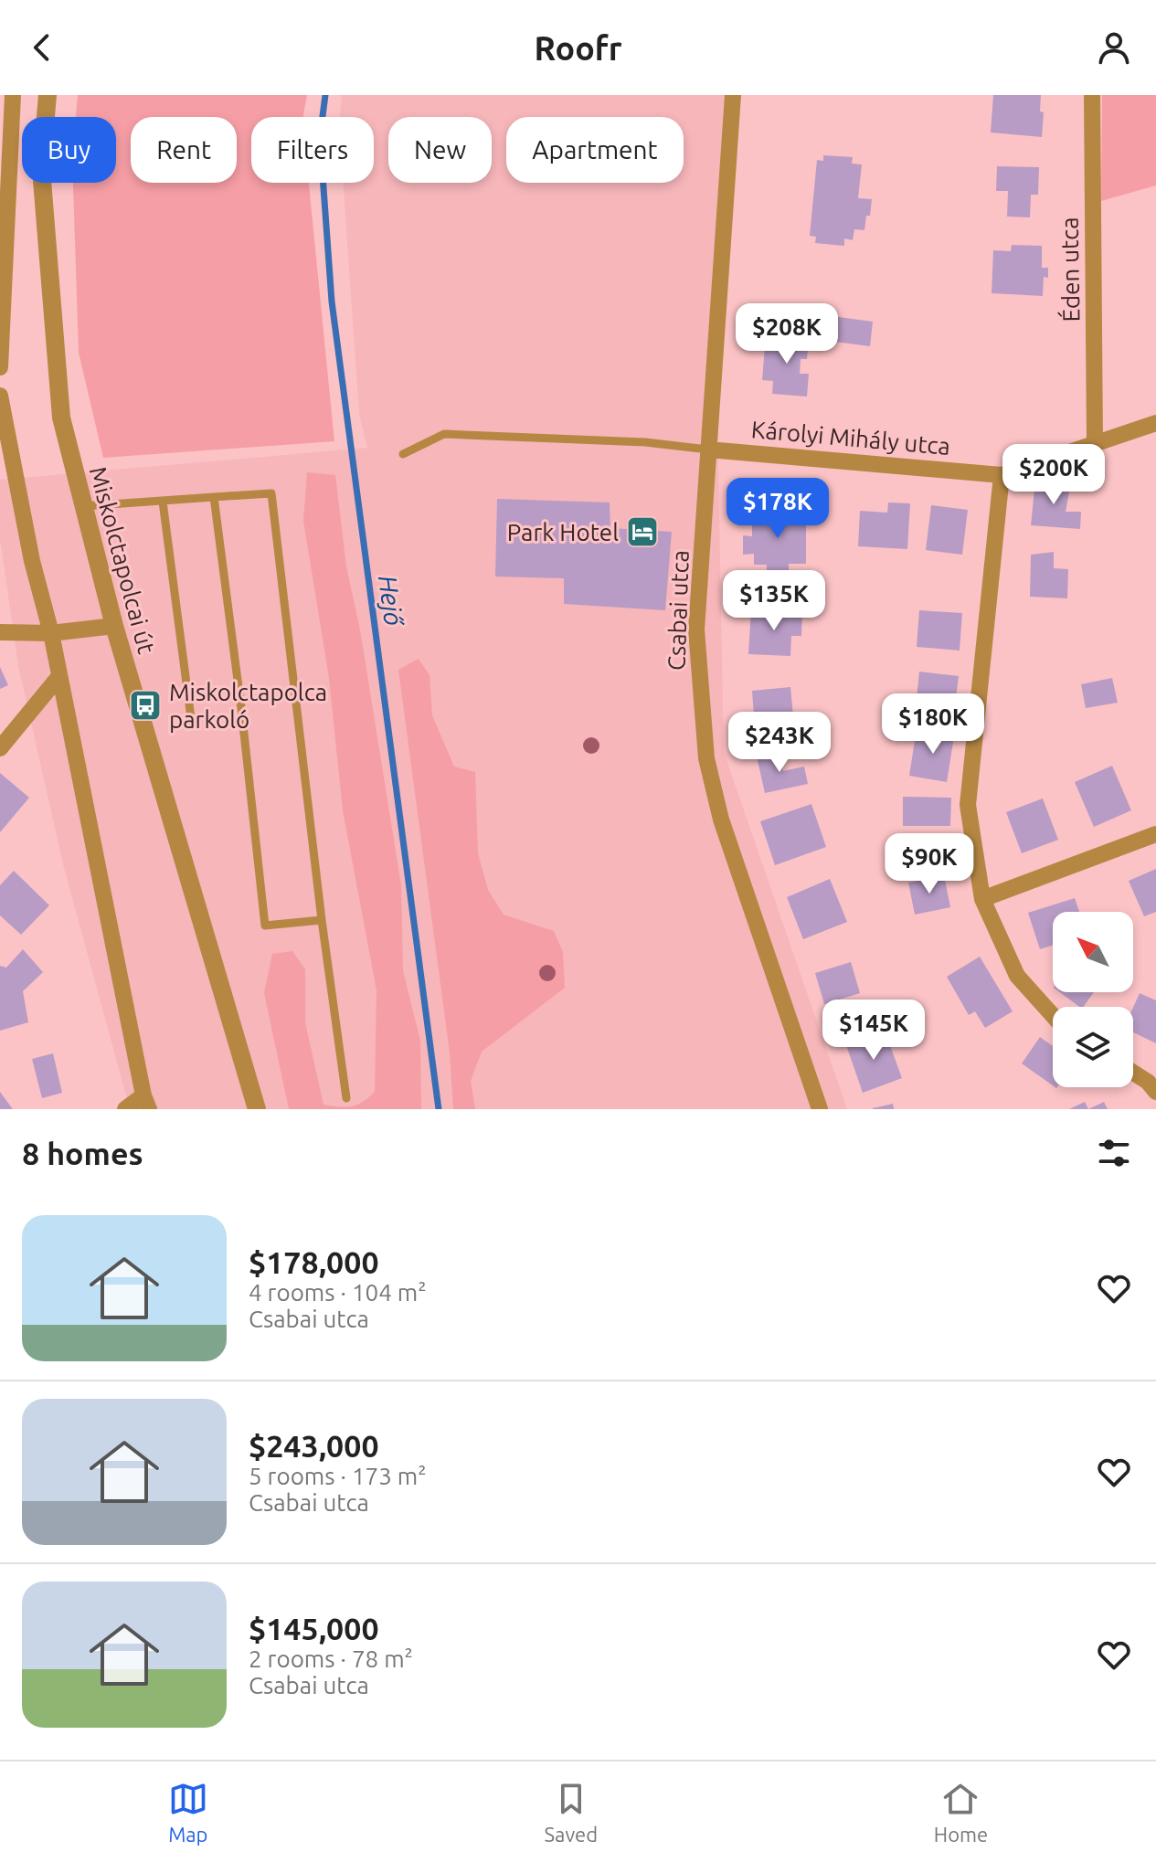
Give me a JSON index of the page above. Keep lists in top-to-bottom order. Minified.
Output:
{"streets":{"street":["Éden utca","Károlyi Mihály utca","Miskolctapolcai út","Csabai utca"]},"crossings":[["Éden utca","Károlyi Mihály utca"],["Károlyi Mihály utca","Csabai utca"]],"water":["Hejő"],"places":{"hotel":["Park Hotel"],"bus stop":["Miskolctapolca parkoló"]},"north":"top left","page":{"header":"Roofr","chip":["Buy","Rent","Filters","New","Apartment"],"price":["$208K","$200K","$178K","$135K","$180K","$243K","$90K","$145K"],"heading":"8 homes","list":[{"name":"$178,000","note":"4 rooms · 104 m² · Csabai utca"},{"name":"$243,000","note":"5 rooms · 173 m² · Csabai utca"},{"name":"$145,000","note":"2 rooms · 78 m² · Csabai utca"}],"tabs":["Map","Saved","Home"]}}
